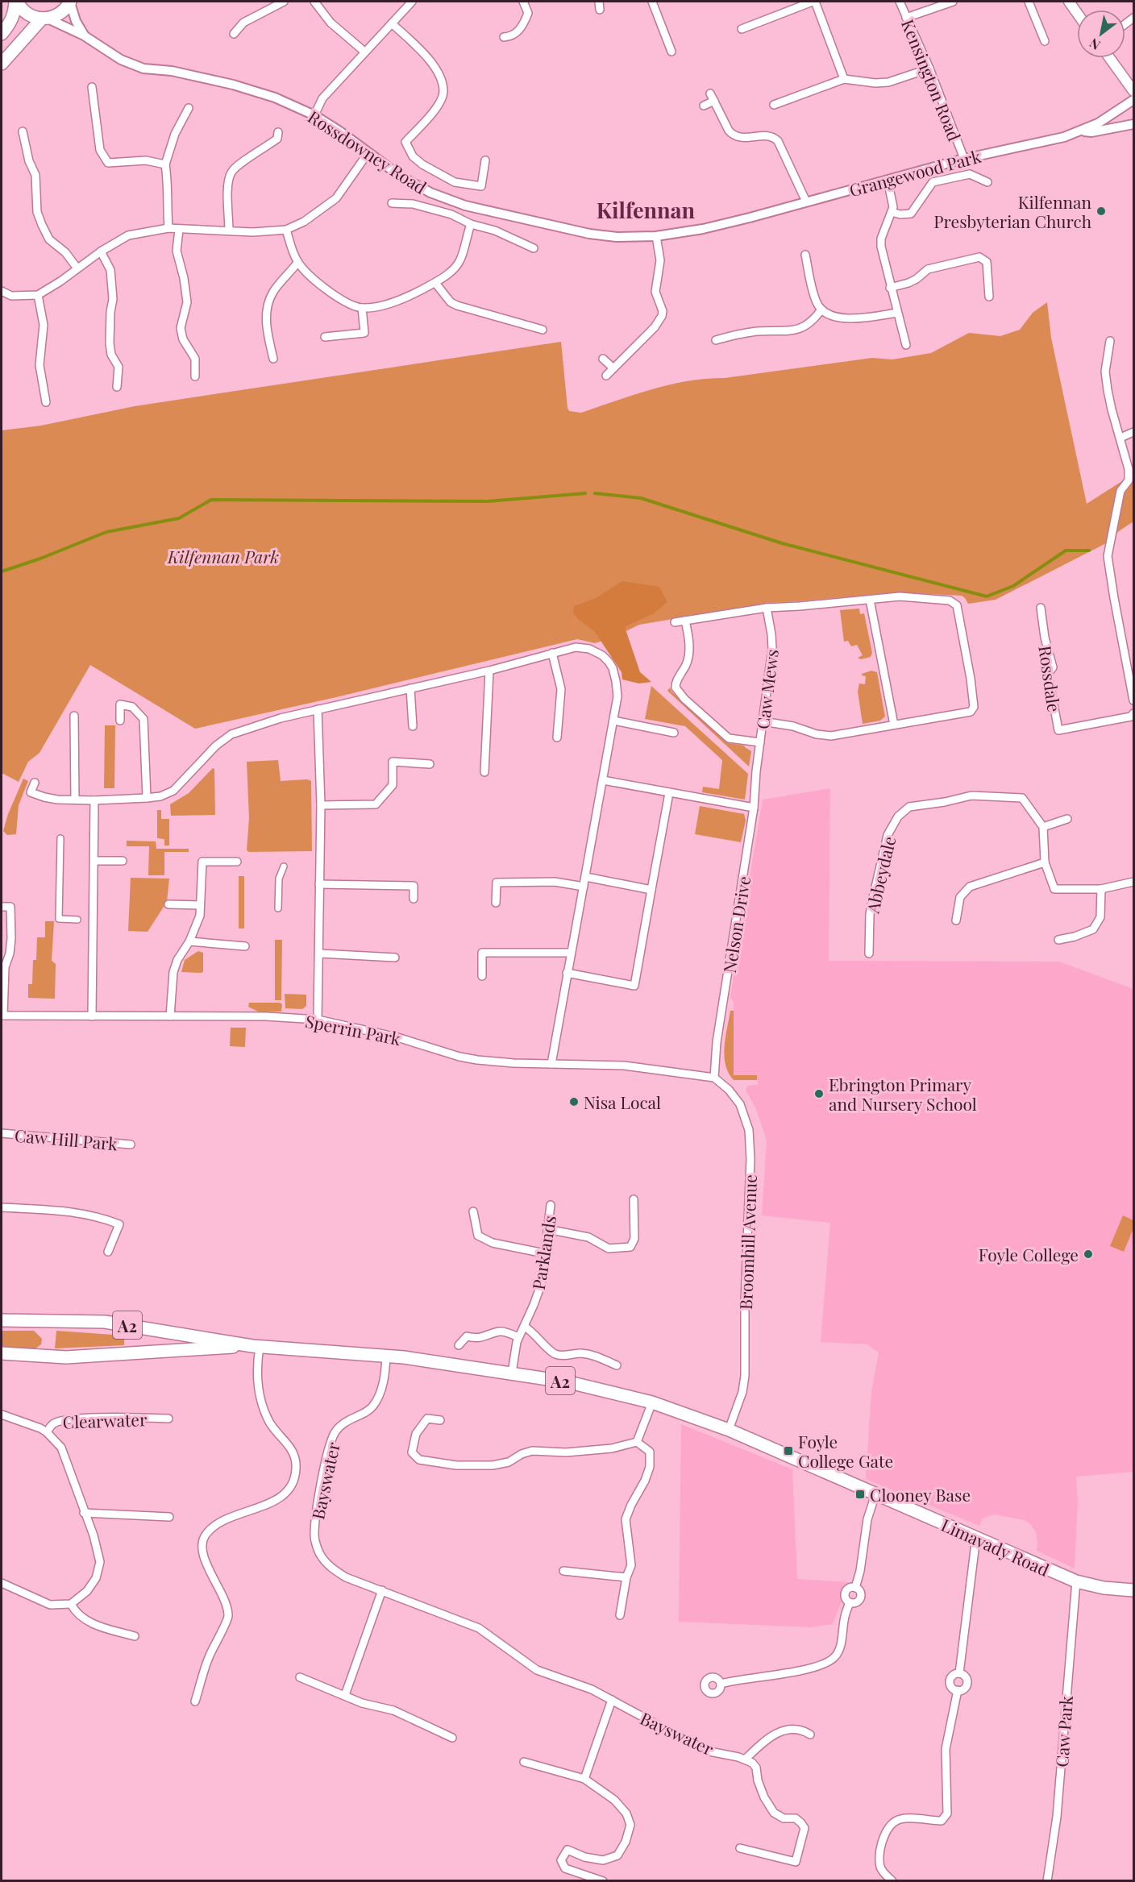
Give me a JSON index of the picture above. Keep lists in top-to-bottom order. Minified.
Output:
{"streets":{"highway":["A2","Limavady Road"],"street":["Kensington Road","Rossdowney Road","Grangewood Park","Rossdale","Caw Mews","Abbeydale","Nelson Drive","Sperrin Park","Caw Hill Park","Broomhill Avenue","Parklands","Clearwater","Bayswater","Caw Park"]},"crossings":[["Kensington Road","Grangewood Park"],["Rossdowney Road","Grangewood Park"],["Caw Mews","Nelson Drive"],["Nelson Drive","Sperrin Park"],["Nelson Drive","Broomhill Avenue"],["Sperrin Park","Broomhill Avenue"],["Broomhill Avenue","A2"],["Broomhill Avenue","Limavady Road"],["Parklands","A2"],["A2","Bayswater"],["A2","Limavady Road"],["Limavady Road","Caw Park"]],"districts":["Kilfennan"],"parks":["Kilfennan Park"],"places":{"other":["Kilfennan Presbyterian Church","Ebrington Primary and Nursery School","Nisa Local","Foyle College"],"transit":["Foyle College Gate","Clooney Base"]},"north":"bottom left"}
